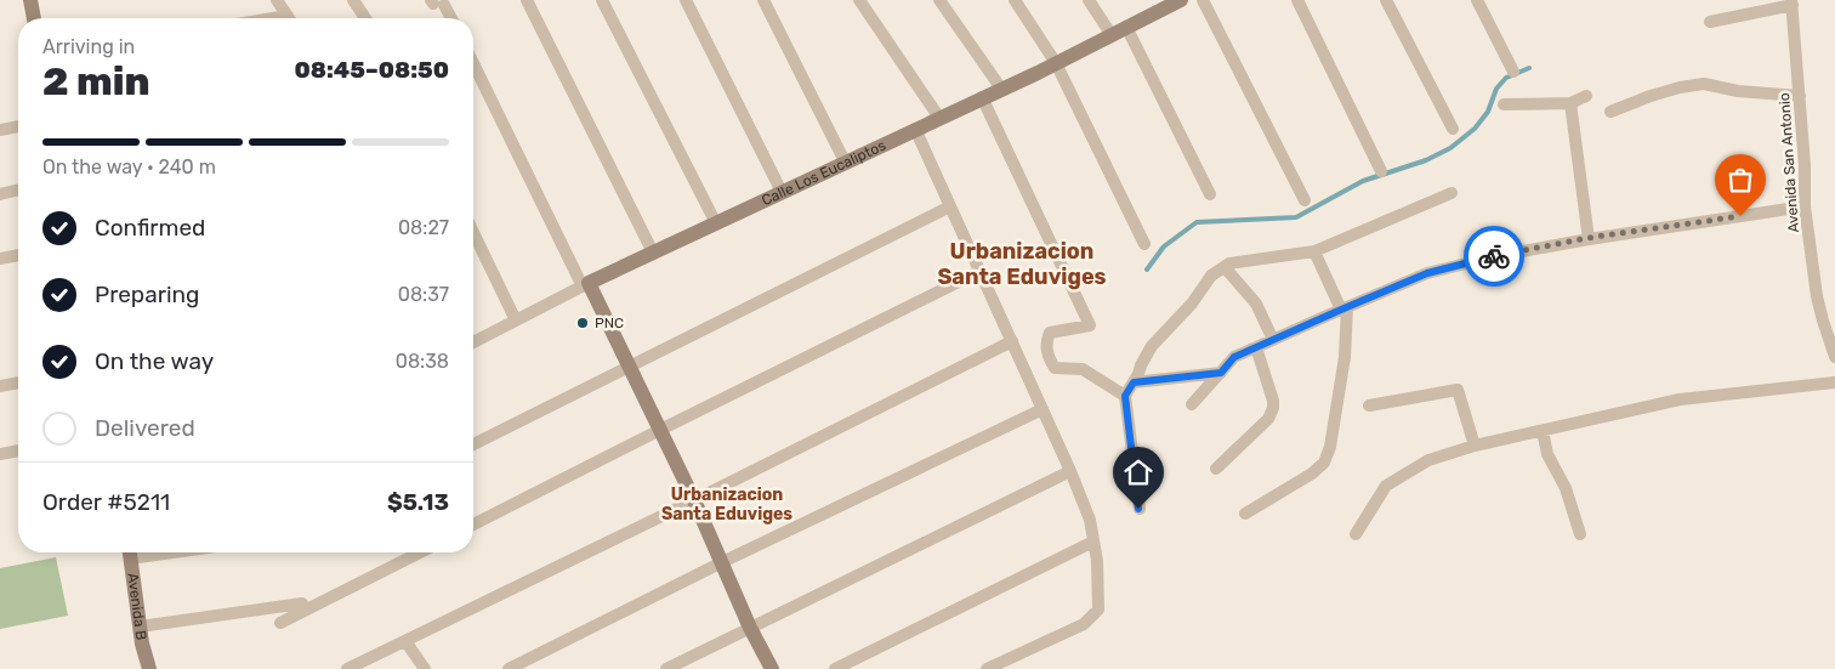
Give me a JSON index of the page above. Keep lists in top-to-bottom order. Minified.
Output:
{"streets":{"street":["Avenida San Antonio","Calle Los Eucaliptos","Avenida B"]},"districts":["Urbanizacion Santa Eduviges","Urbanizacion Santa Eduviges"],"places":["PNC"],"page":{"heading":["2 min","Arriving in","08:45–08:50"],"panel":["Order #5211","$5.13"],"bar":"On the way · 240 m","list":[["Confirmed","08:27"],["Preparing","08:37"],["On the way","08:38"],"Delivered"]}}
